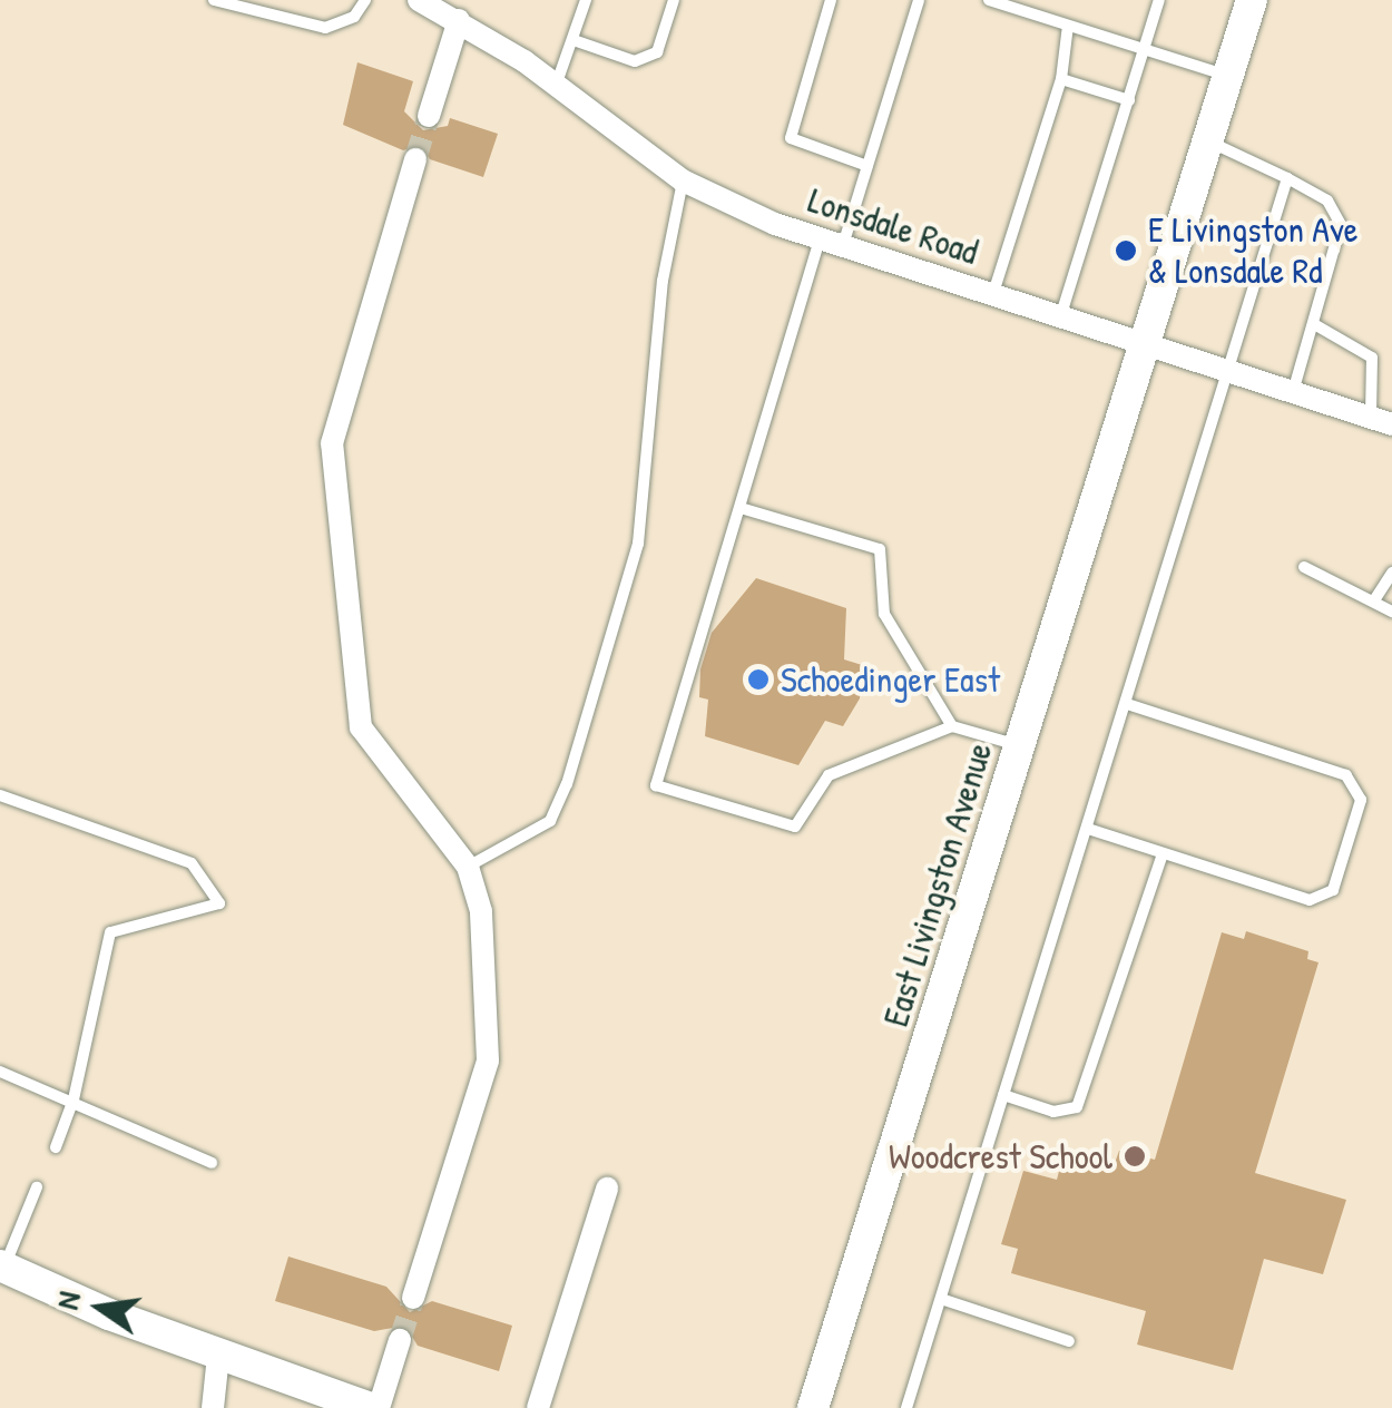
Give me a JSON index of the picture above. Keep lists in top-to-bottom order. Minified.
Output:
{"streets":{"main road":["East Livingston Avenue"],"street":["Lonsdale Road"]},"crossings":[["Lonsdale Road","East Livingston Avenue"]],"places":["E Livingston Ave & Lonsdale Rd","Schoedinger East","Woodcrest School"],"north":"left"}
